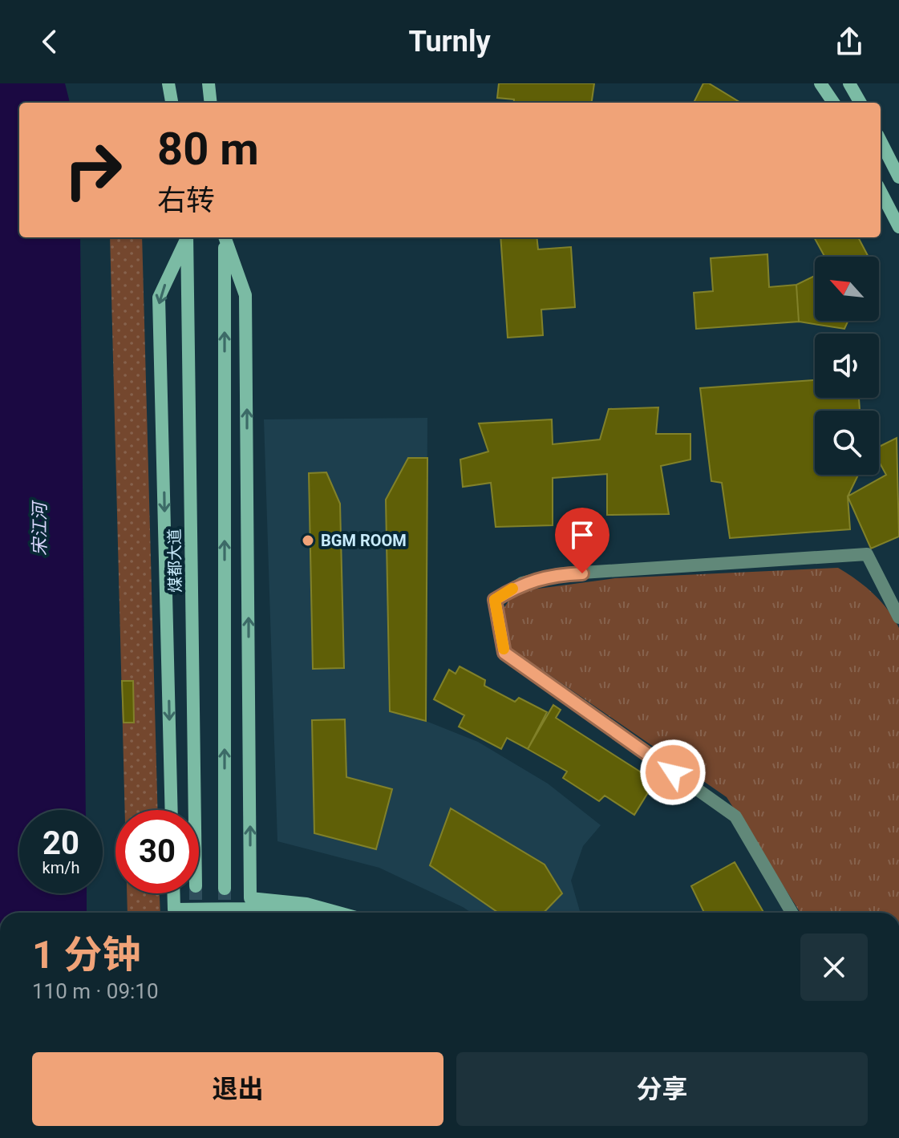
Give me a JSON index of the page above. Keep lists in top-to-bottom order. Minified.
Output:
{"streets":{"street":["煤都大道"]},"water":["宋江河"],"places":["BGM ROOM"],"north":"top left","page":{"header":"Turnly","turn":["80 m","右转"],"speed":"20 km/h","limit":"30","heading":["1 分钟","110 m · 09:10"],"buttons":["退出","分享"]}}
